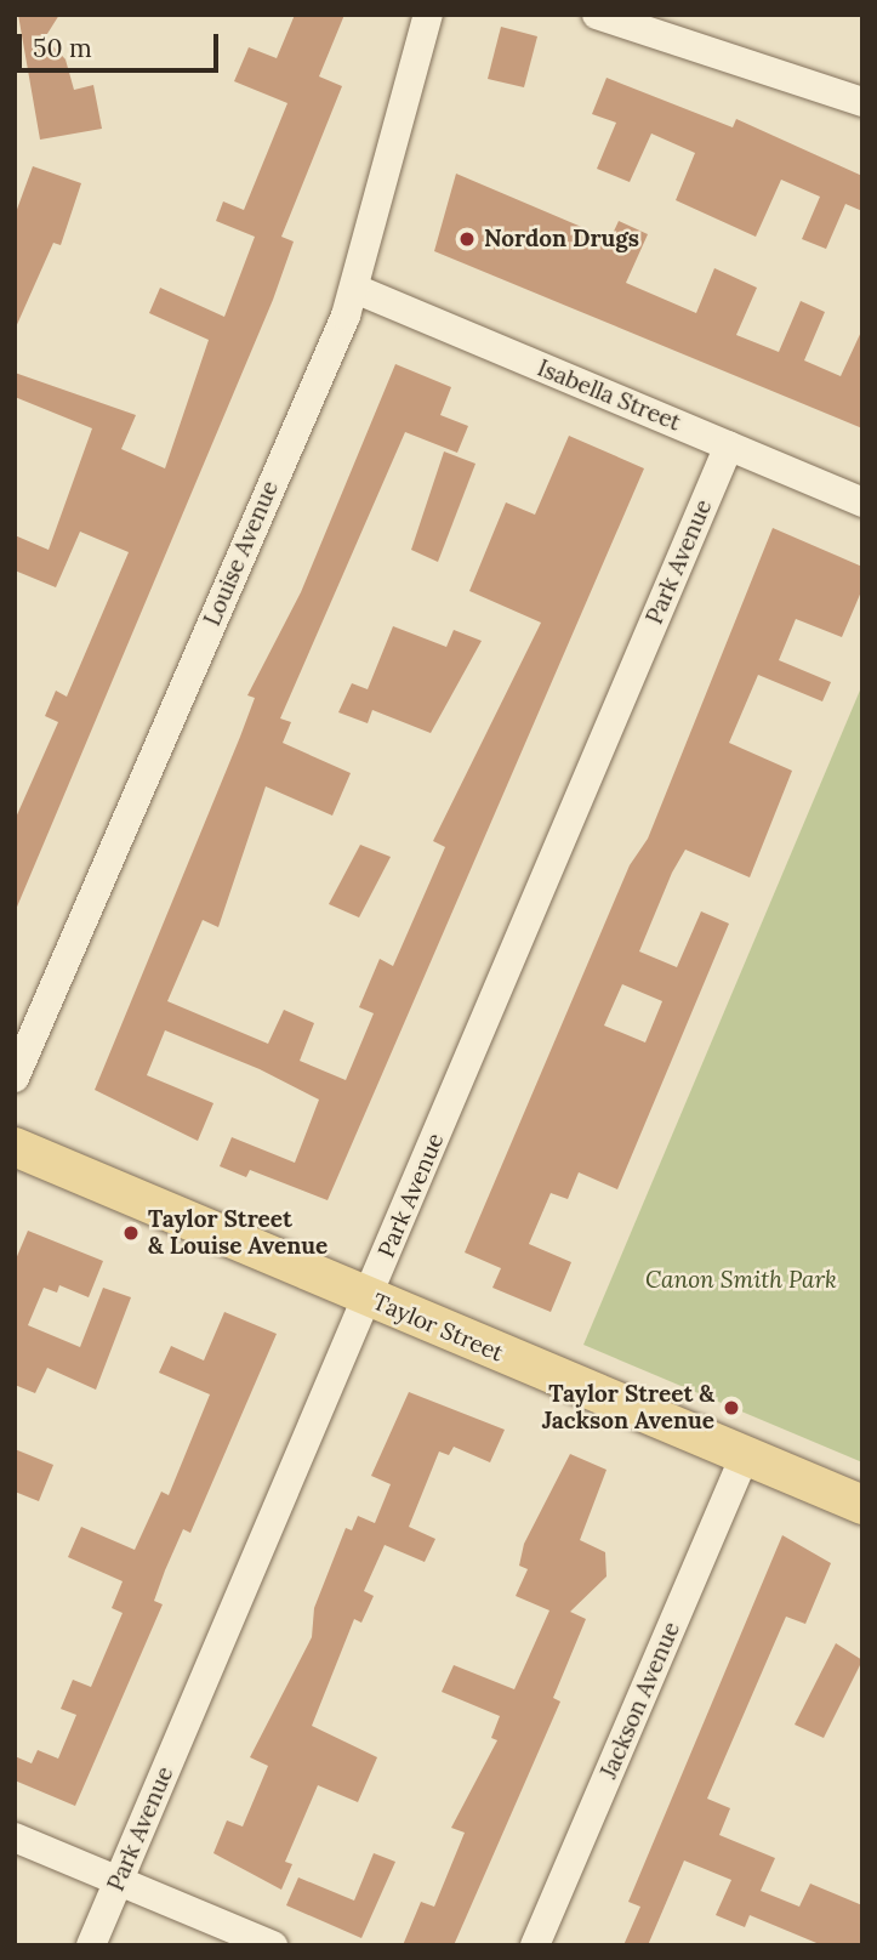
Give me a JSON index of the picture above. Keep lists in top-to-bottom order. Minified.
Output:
{"streets":{"main road":["Taylor Street"],"street":["Isabella Street","Louise Avenue","Park Avenue","Jackson Avenue"]},"crossings":[["Isabella Street","Louise Avenue"],["Isabella Street","Park Avenue"],["Park Avenue","Taylor Street"],["Taylor Street","Jackson Avenue"]],"parks":["Canon Smith Park"],"places":["Nordon Drugs","Taylor Street & Louise Avenue","Taylor Street & Jackson Avenue"],"scale_bar":"50 m"}
